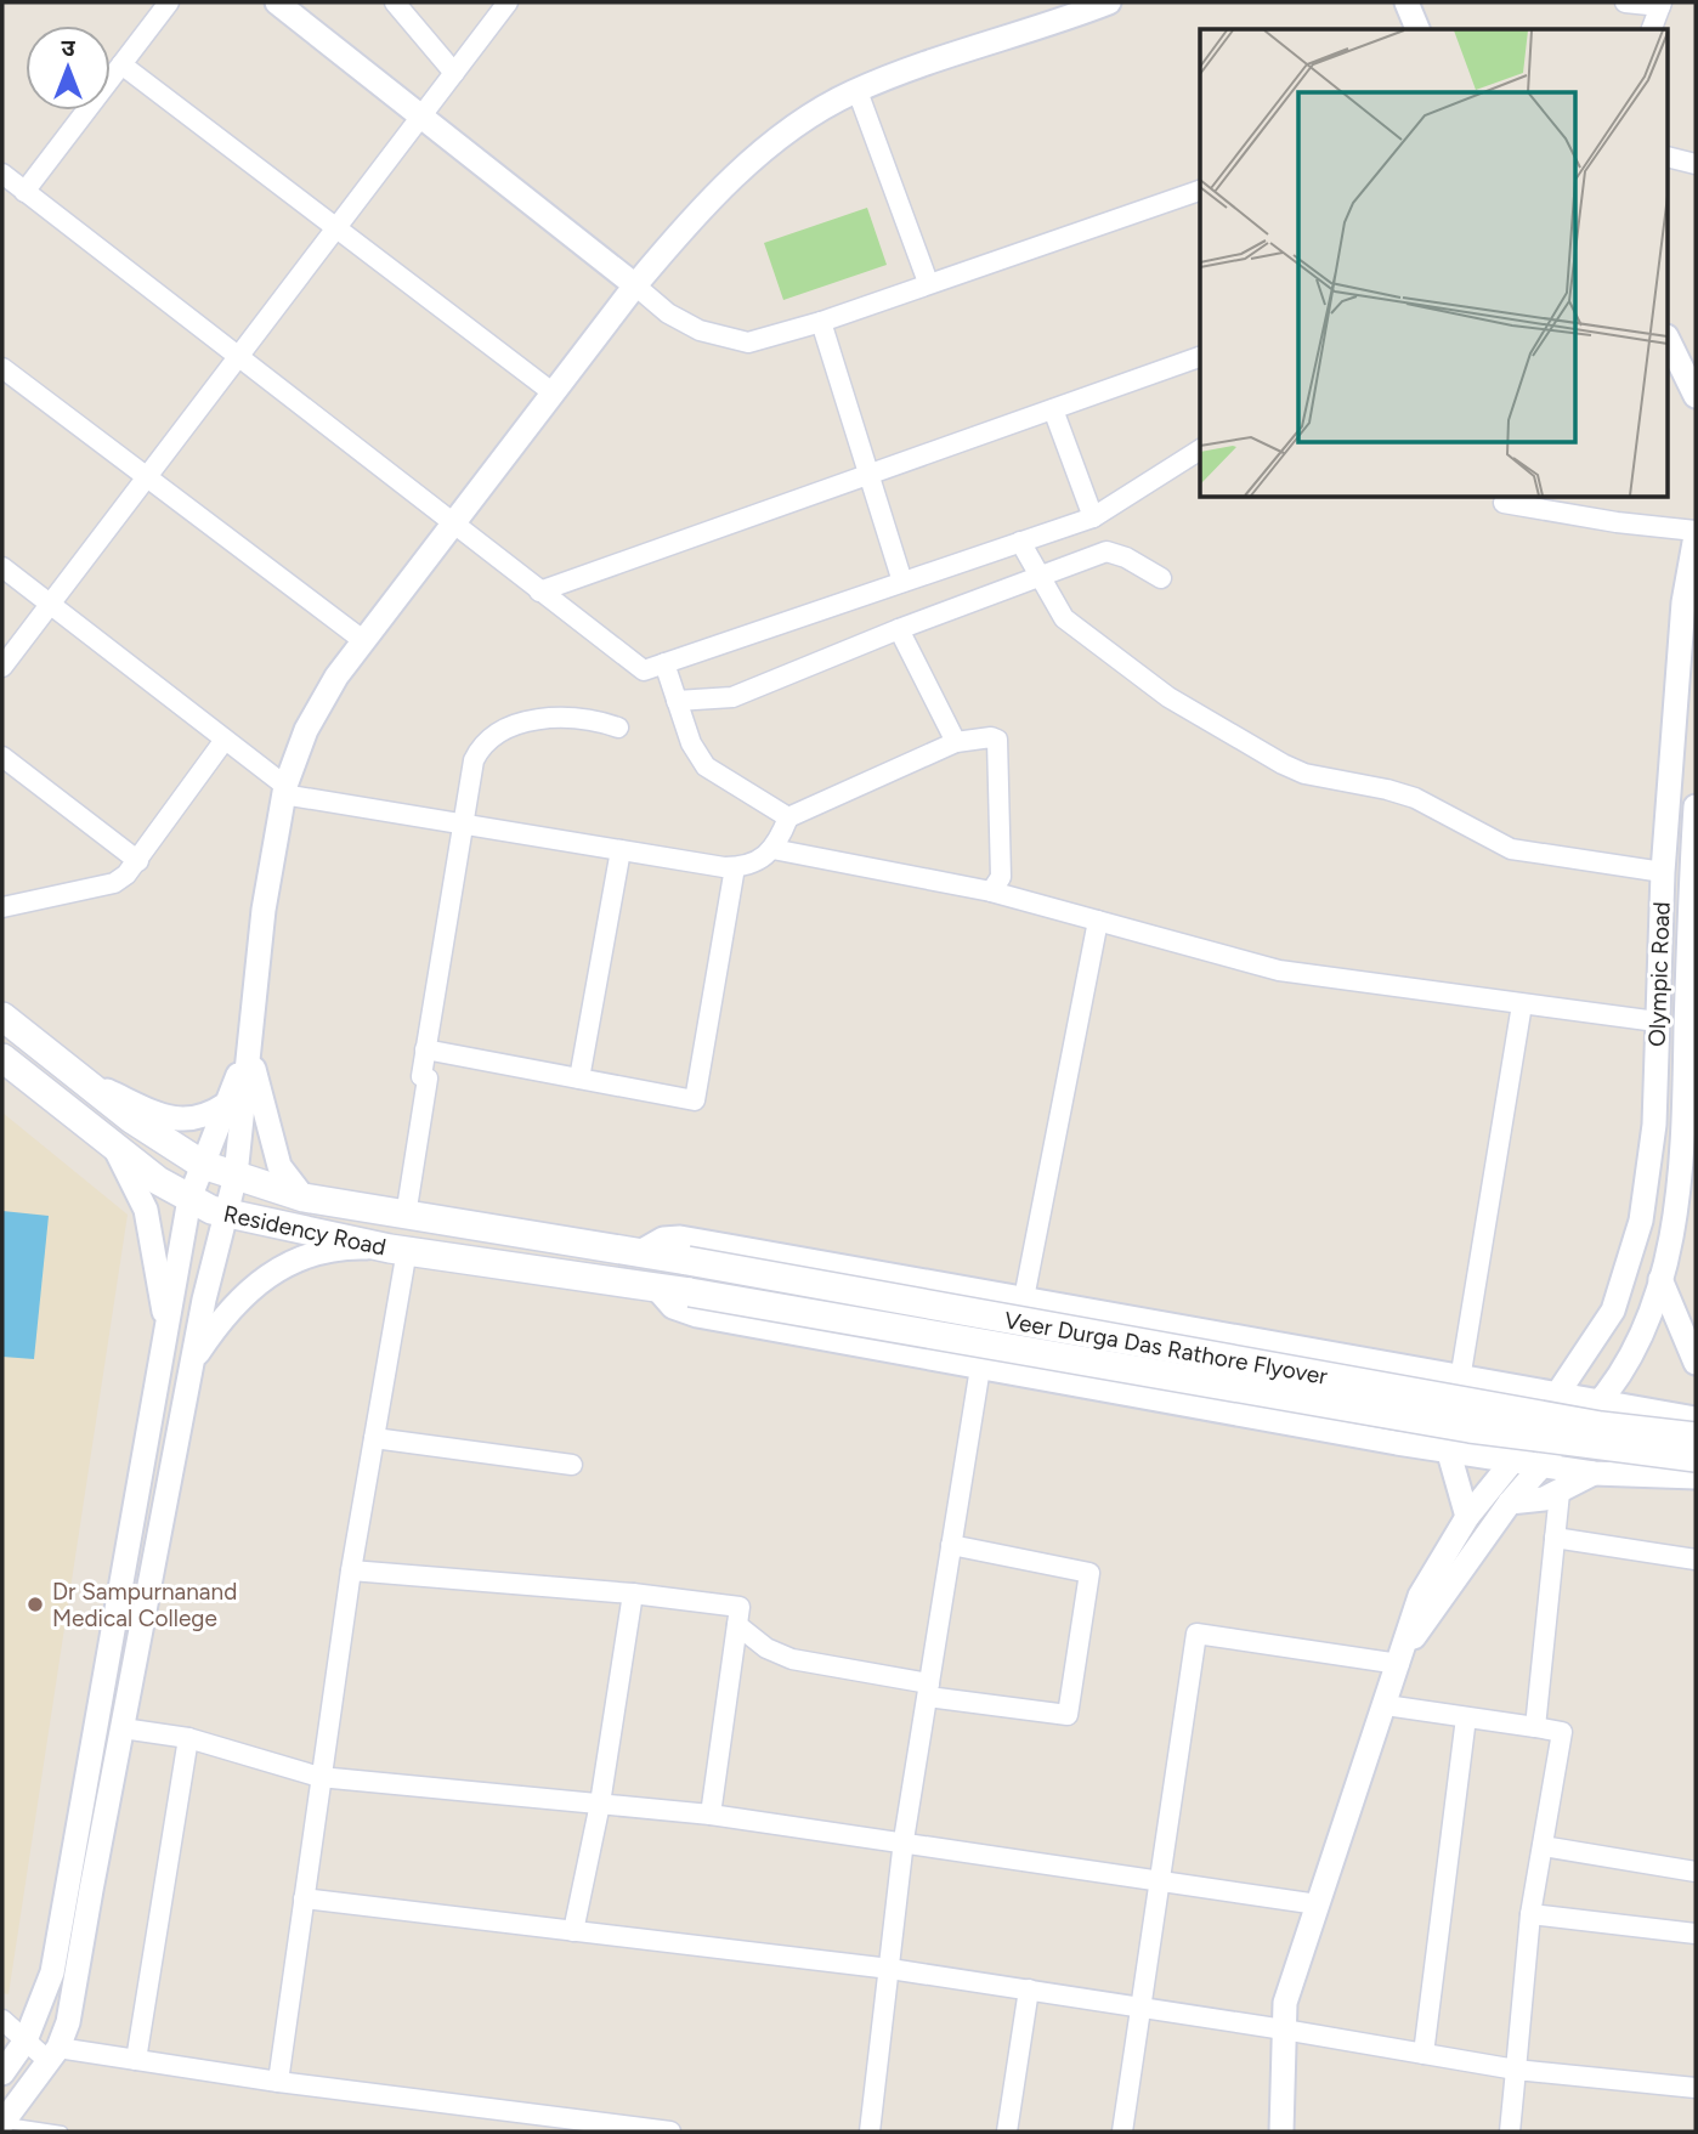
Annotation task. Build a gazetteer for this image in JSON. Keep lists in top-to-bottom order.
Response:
{
  "streets": {
    "main road": ["Residency Road", "Veer Durga Das Rathore Flyover"],
    "street": ["Olympic Road"]
  },
  "crossings": [
    ["Residency Road", "Veer Durga Das Rathore Flyover"]
  ],
  "places": ["Dr Sampurnanand Medical College"],
  "north": "top"
}
